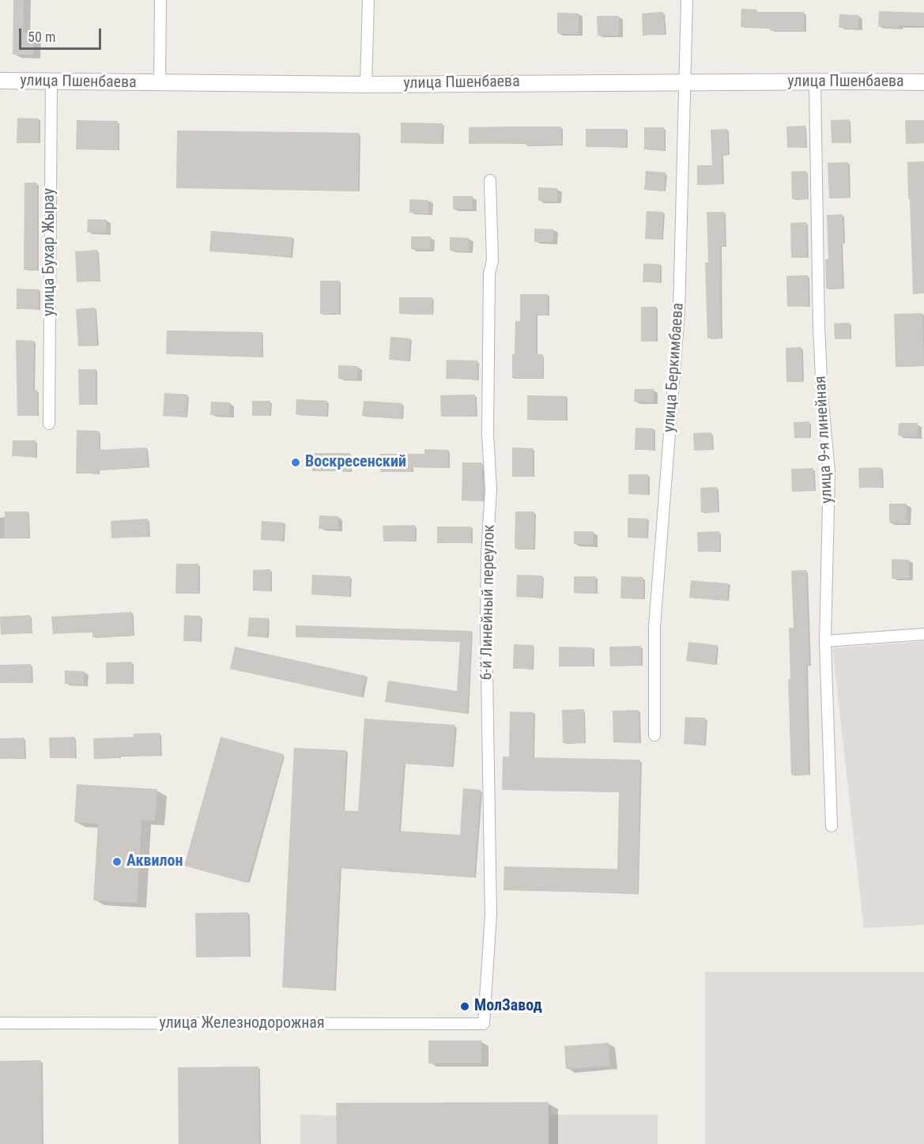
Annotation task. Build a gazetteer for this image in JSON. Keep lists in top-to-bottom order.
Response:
{
  "streets": {
    "street": [
      "улица Пшенбаева",
      "улица Бухар Жырау",
      "улица Беркимбаева",
      "улица 9-я линейная",
      "6-й Линейный переулок",
      "улица Железнодорожная"
    ]
  },
  "crossings": [
    ["улица Пшенбаева", "улица Бухар Жырау"],
    ["улица Пшенбаева", "улица Беркимбаева"],
    ["улица Пшенбаева", "улица 9-я линейная"],
    ["6-й Линейный переулок", "улица Железнодорожная"]
  ],
  "places": ["Воскресенский", "Аквилон", "МолЗавод"],
  "scale_bar": "50 m"
}
